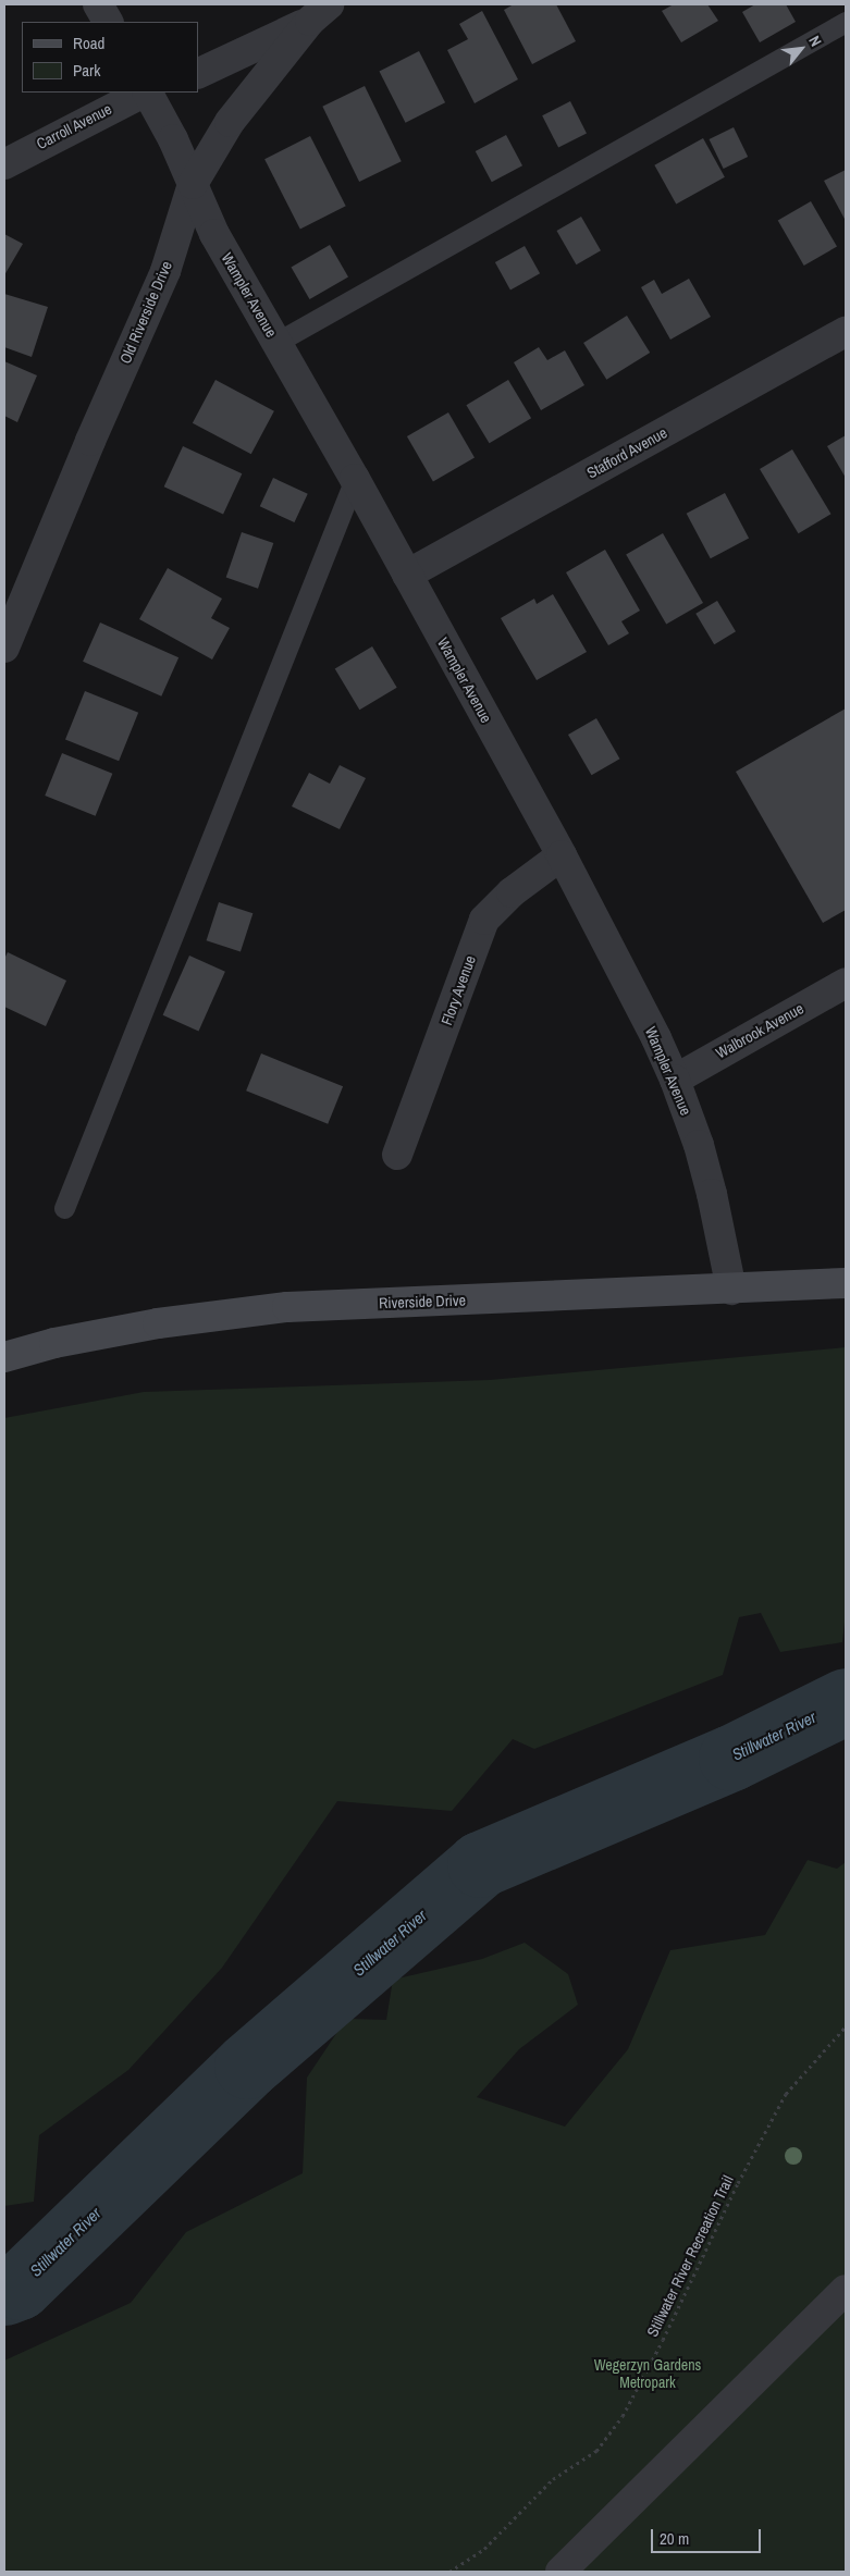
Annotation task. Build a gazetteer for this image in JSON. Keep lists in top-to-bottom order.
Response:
{
  "streets": {
    "main road": ["Riverside Drive"],
    "street": [
      "Carroll Avenue",
      "Wampler Avenue",
      "Old Riverside Drive",
      "Stafford Avenue",
      "Flory Avenue",
      "Walbrook Avenue"
    ],
    "path": ["Stillwater River Recreation Trail"]
  },
  "crossings": [
    ["Wampler Avenue", "Old Riverside Drive"],
    ["Wampler Avenue", "Stafford Avenue"],
    ["Wampler Avenue", "Flory Avenue"],
    ["Wampler Avenue", "Walbrook Avenue"],
    ["Wampler Avenue", "Riverside Drive"]
  ],
  "water": ["Stillwater River"],
  "parks": ["Wegerzyn Gardens Metropark"],
  "legend": ["Road", "Park"],
  "scale_bar": "20 m",
  "north": "top right"
}
